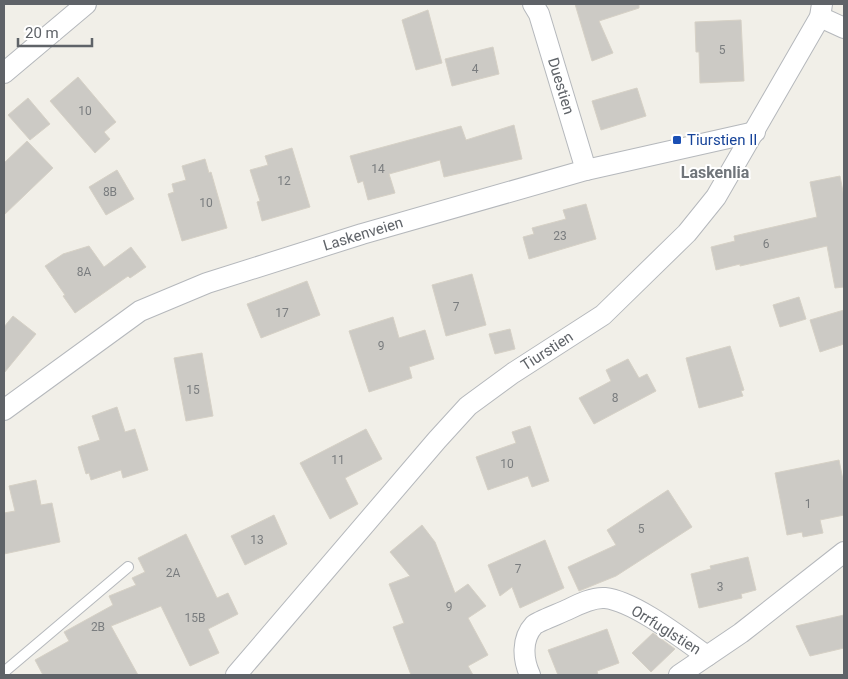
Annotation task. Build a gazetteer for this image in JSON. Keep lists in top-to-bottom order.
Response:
{
  "streets": {
    "street": [
      "Duestien",
      "Laskenveien",
      "Tiurstien",
      "Orrfuglstien"
    ]
  },
  "crossings": [
    ["Duestien", "Laskenveien"],
    ["Laskenveien", "Tiurstien"]
  ],
  "districts": ["Laskenlia"],
  "places": {
    "transit": ["Tiurstien II"]
  },
  "house_numbers": [
    "5",
    "4",
    "10",
    "14",
    "12",
    "8B",
    "10",
    "23",
    "6",
    "8A",
    "7",
    "17",
    "9",
    "15",
    "8",
    "11",
    "10",
    "1",
    "5",
    "13",
    "7",
    "2A",
    "3",
    "9",
    "15B",
    "2B"
  ],
  "scale_bar": "20 m"
}
